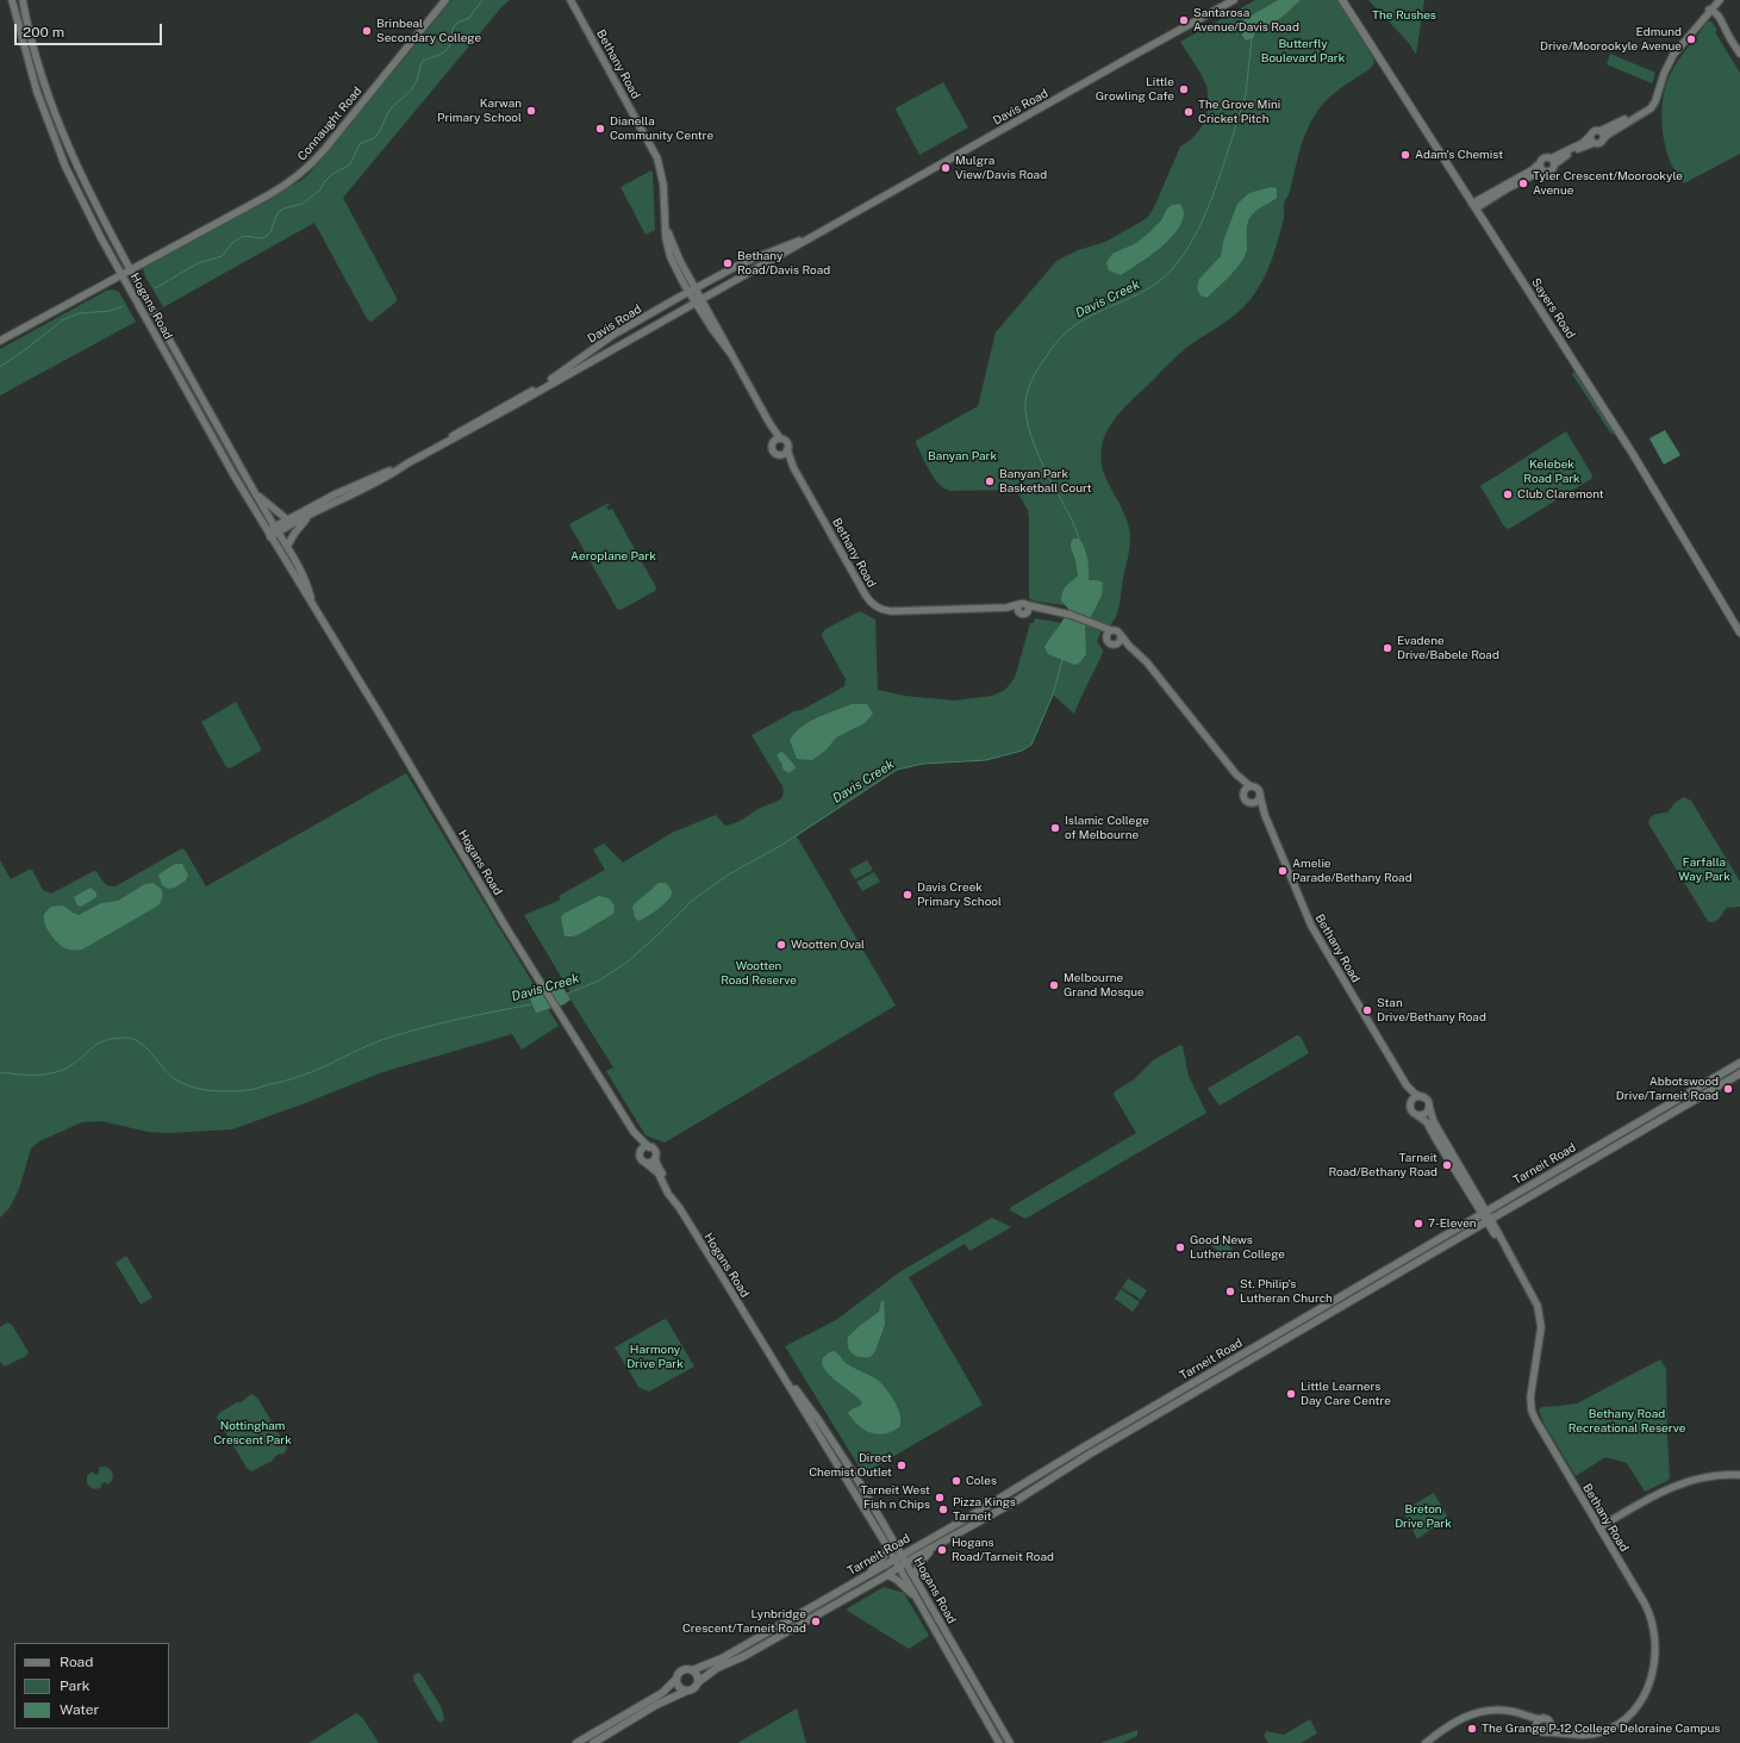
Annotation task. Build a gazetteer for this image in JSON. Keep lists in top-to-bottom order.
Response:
{
  "streets": {
    "main road": ["Sayers Road", "Tarneit Road"],
    "street": [
      "Bethany Road",
      "Davis Road",
      "Connaught Road",
      "Hogans Road"
    ]
  },
  "crossings": [
    ["Bethany Road", "Davis Road"],
    ["Bethany Road", "Tarneit Road"],
    ["Davis Road", "Hogans Road"],
    ["Connaught Road", "Hogans Road"],
    ["Hogans Road", "Tarneit Road"]
  ],
  "water": ["Davis Creek"],
  "parks": [
    "The Rushes",
    "Butterfly Boulevard Park",
    "Banyan Park",
    "Kelebek Road Park",
    "Aeroplane Park",
    "Farfalla Way Park",
    "Wootten Road Reserve",
    "Harmony Drive Park",
    "Bethany Road Recreational Reserve",
    "Nottingham Crescent Park",
    "Breton Drive Park"
  ],
  "places": [
    "Santarosa Avenue/Davis Road",
    "Brinbeal Secondary College",
    "Edmund Drive/Moorookyle Avenue",
    "Little Growling Cafe",
    "Karwan Primary School",
    "The Grove Mini Cricket Pitch",
    "Dianella Community Centre",
    "Adam's Chemist",
    "Mulgra View/Davis Road",
    "Tyler Crescent/Moorookyle Avenue",
    "Bethany Road/Davis Road",
    "Banyan Park Basketball Court",
    "Club Claremont",
    "Evadene Drive/Babele Road",
    "Islamic College of Melbourne",
    "Amelie Parade/Bethany Road",
    "Davis Creek Primary School",
    "Wootten Oval",
    "Melbourne Grand Mosque",
    "Stan Drive/Bethany Road",
    "Abbotswood Drive/Tarneit Road",
    "Tarneit Road/Bethany Road",
    "7-Eleven",
    "Good News Lutheran College",
    "St. Philip's Lutheran Church",
    "Little Learners Day Care Centre",
    "Direct Chemist Outlet",
    "Coles",
    "Tarneit West Fish n Chips",
    "Pizza Kings Tarneit",
    "Hogans Road/Tarneit Road",
    "Lynbridge Crescent/Tarneit Road",
    "The Grange P-12 College Deloraine Campus"
  ],
  "legend": ["Road", "Park", "Water"],
  "scale_bar": "200 m"
}
